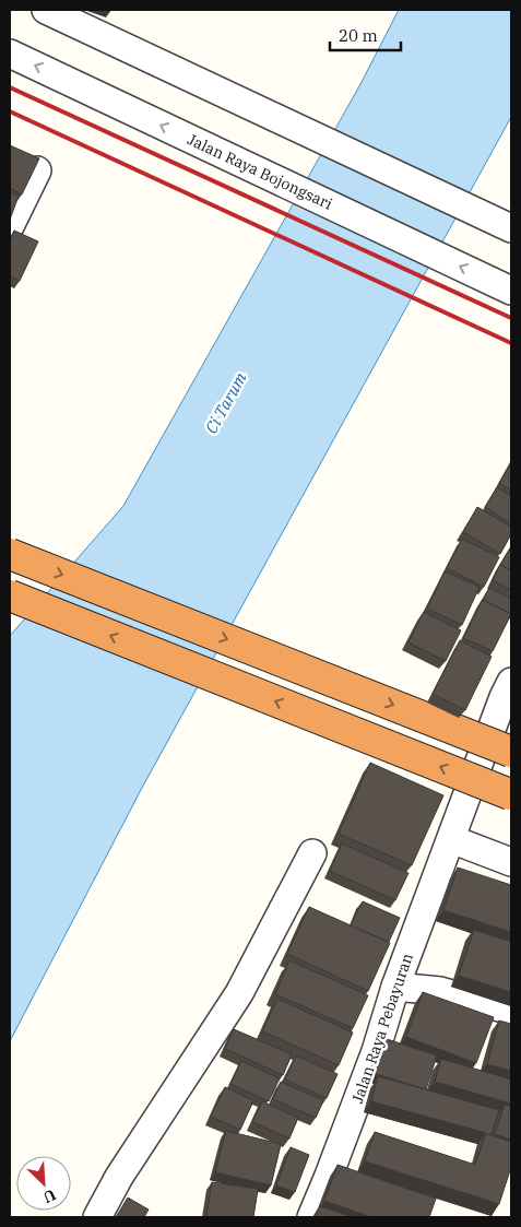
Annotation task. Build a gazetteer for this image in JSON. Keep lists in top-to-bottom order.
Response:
{
  "streets": {
    "street": ["Jalan Raya Bojongsari", "Jalan Raya Pebayuran"]
  },
  "water": ["Ci Tarum"],
  "scale_bar": "20 m",
  "north": "bottom right"
}
